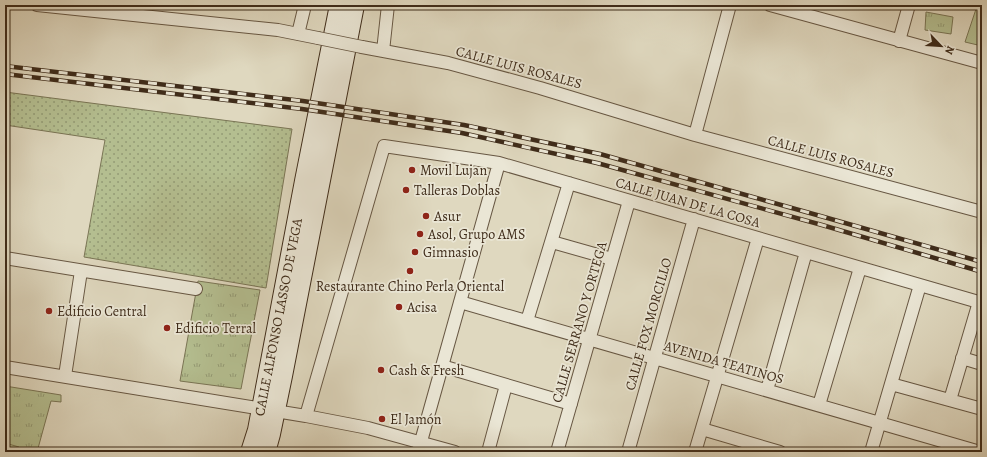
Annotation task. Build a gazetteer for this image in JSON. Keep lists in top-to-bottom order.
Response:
{
  "streets": {
    "main road": ["CALLE ALFONSO LASSO DE VEGA"],
    "street": [
      "CALLE LUIS ROSALES",
      "CALLE JUAN DE LA COSA",
      "CALLE SERRANO Y ORTEGA",
      "CALLE FOX MORCILLO",
      "AVENIDA TEATINOS"
    ]
  },
  "crossings": [
    ["CALLE JUAN DE LA COSA", "CALLE SERRANO Y ORTEGA"],
    ["CALLE JUAN DE LA COSA", "CALLE FOX MORCILLO"],
    ["CALLE SERRANO Y ORTEGA", "AVENIDA TEATINOS"],
    ["CALLE FOX MORCILLO", "AVENIDA TEATINOS"]
  ],
  "places": [
    "Movil Lujan",
    "Talleras Doblas",
    "Asur",
    "Asol, Grupo AMS",
    "Gimnasio",
    "Restaurante Chino Perla Oriental",
    "Acisa",
    "Edificio Central",
    "Edificio Terral",
    "Cash & Fresh",
    "El Jamón"
  ],
  "north": "bottom right"
}
